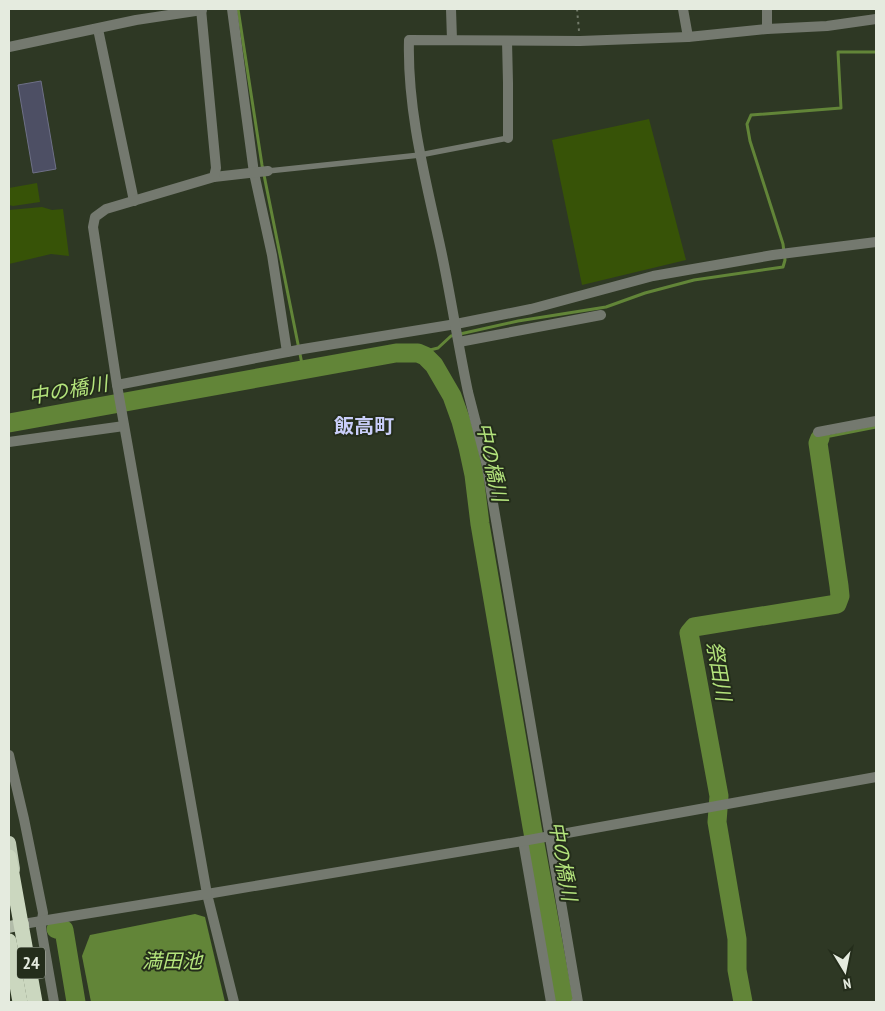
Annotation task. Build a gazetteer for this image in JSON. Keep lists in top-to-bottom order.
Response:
{
  "streets": {
    "highway": ["24"]
  },
  "districts": ["飯高町"],
  "water": ["中の橋川", "祭田川", "満田池"],
  "north": "bottom"
}
